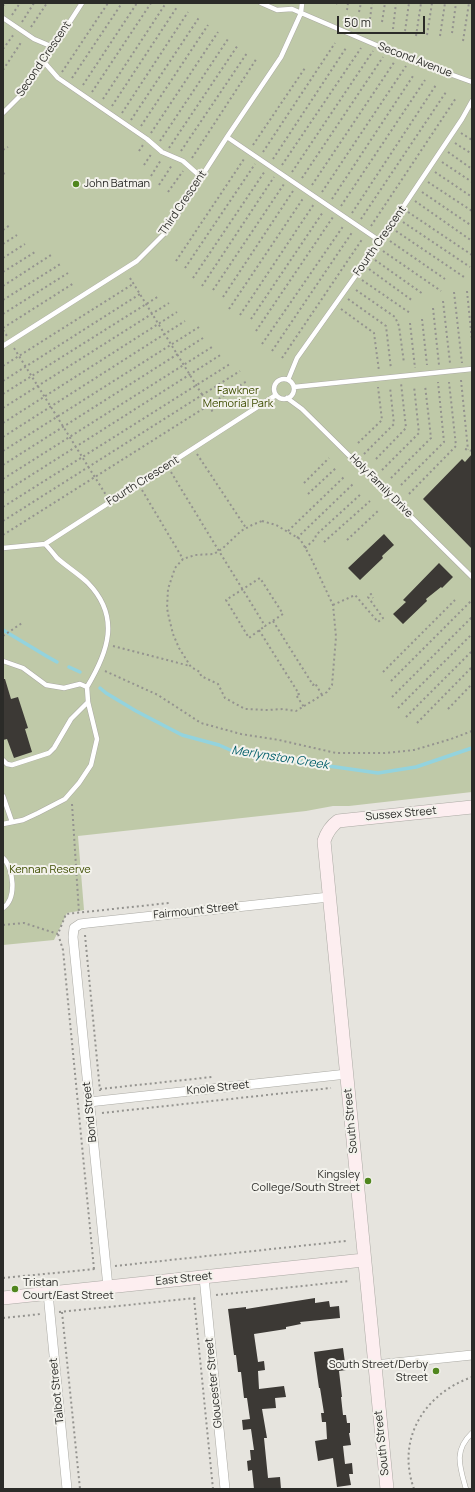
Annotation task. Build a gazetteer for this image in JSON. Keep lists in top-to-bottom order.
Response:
{
  "streets": {
    "street": [
      "Sussex Street",
      "Fairmount Street",
      "Knole Street",
      "Bond Street",
      "South Street",
      "East Street",
      "Gloucester Street",
      "Talbot Street"
    ],
    "lane": [
      "Second Crescent",
      "Second Avenue",
      "Third Crescent",
      "Fourth Crescent",
      "Holy Family Drive"
    ]
  },
  "crossings": [
    ["Second Avenue", "Third Crescent"],
    ["Fourth Crescent", "Holy Family Drive"],
    ["Sussex Street", "South Street"],
    ["Fairmount Street", "Bond Street"],
    ["Fairmount Street", "South Street"],
    ["Knole Street", "Bond Street"],
    ["Knole Street", "South Street"],
    ["Bond Street", "East Street"],
    ["South Street", "East Street"],
    ["East Street", "Gloucester Street"],
    ["East Street", "Talbot Street"]
  ],
  "water": ["Merlynston Creek"],
  "parks": ["Fawkner Memorial Park", "Kennan Reserve"],
  "places": [
    "John Batman",
    "Kingsley College/South Street",
    "Tristan Court/East Street",
    "South Street/Derby Street"
  ],
  "scale_bar": "50 m"
}
